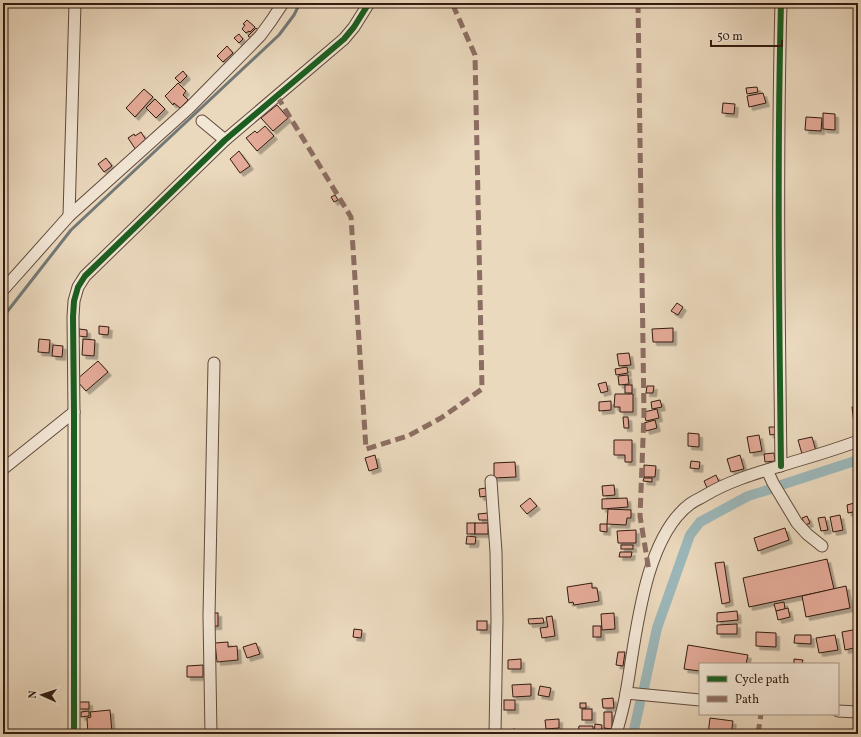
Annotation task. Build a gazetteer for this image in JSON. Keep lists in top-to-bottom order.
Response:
{
  "legend": ["Cycle path", "Path"],
  "scale_bar": "50 m",
  "north": "left"
}
